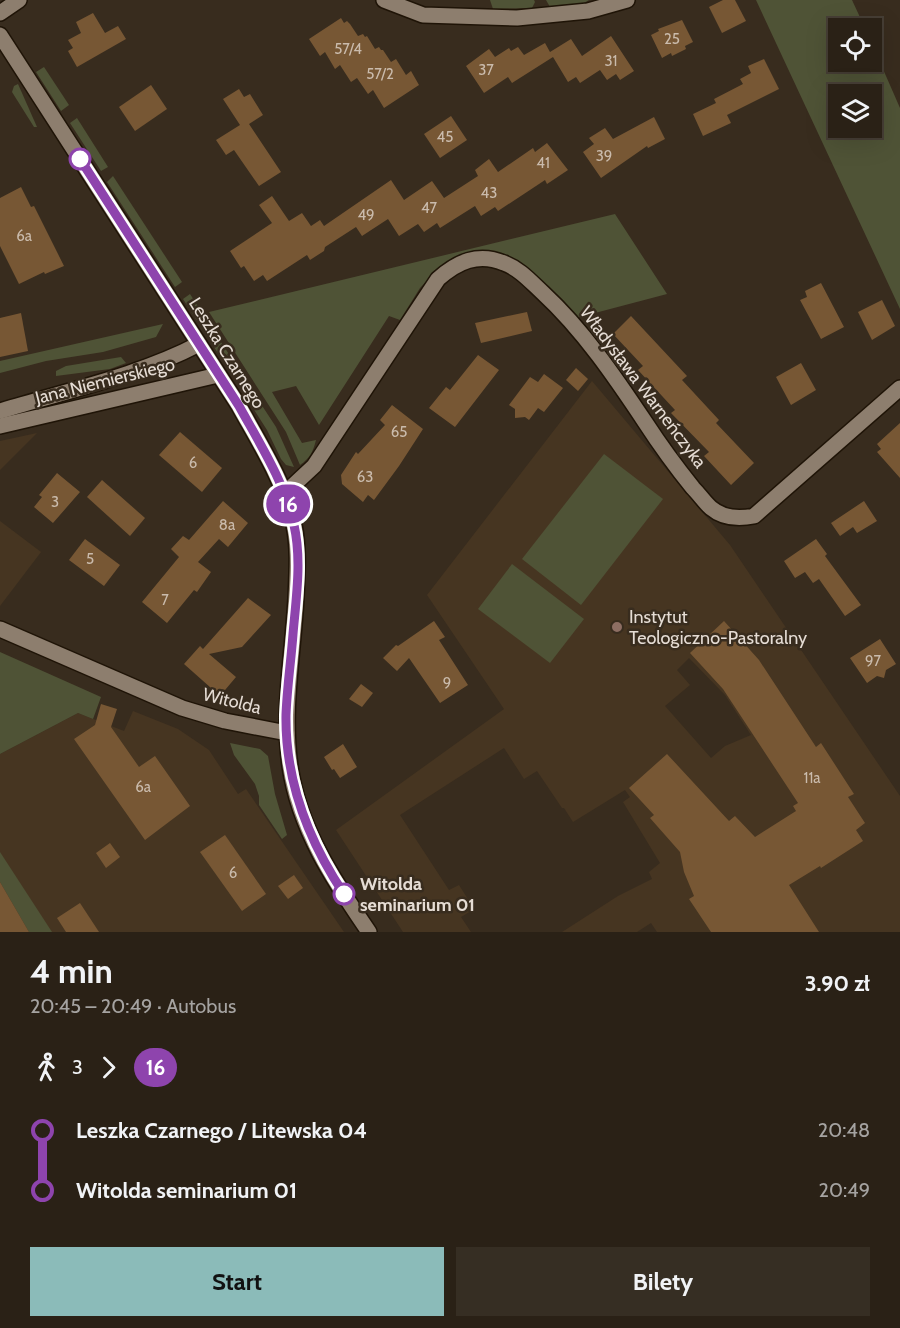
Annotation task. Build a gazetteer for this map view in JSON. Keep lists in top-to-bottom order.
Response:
{
  "streets": {
    "street": [
      "Leszka Czarnego",
      "Jana Niemierskiego",
      "Władysława Warneńczyka",
      "Witolda"
    ]
  },
  "crossings": [
    ["Leszka Czarnego", "Jana Niemierskiego"],
    ["Leszka Czarnego", "Władysława Warneńczyka"],
    ["Leszka Czarnego", "Witolda"]
  ],
  "places": ["Instytut Teologiczno-Pastoralny", "Witolda seminarium 01"],
  "lines": ["bus line 16"],
  "house_numbers": [
    "25",
    "57/4",
    "31",
    "37",
    "57/2",
    "45",
    "39",
    "41",
    "43",
    "47",
    "49",
    "6a",
    "65",
    "6",
    "63",
    "3",
    "8a",
    "5",
    "7",
    "97",
    "9",
    "11a",
    "6a",
    "6"
  ],
  "page": {
    "on_map": "16",
    "heading": ["4 min", "20:45 – 20:49 · Autobus", "3.90 zł"],
    "legs": ["3", "16"],
    "list": [
      {
        "name": "Leszka Czarnego / Litewska 04",
        "value": "20:48"
      },
      {
        "name": "Witolda seminarium 01",
        "value": "20:49"
      }
    ],
    "buttons": ["Start", "Bilety"]
  }
}
